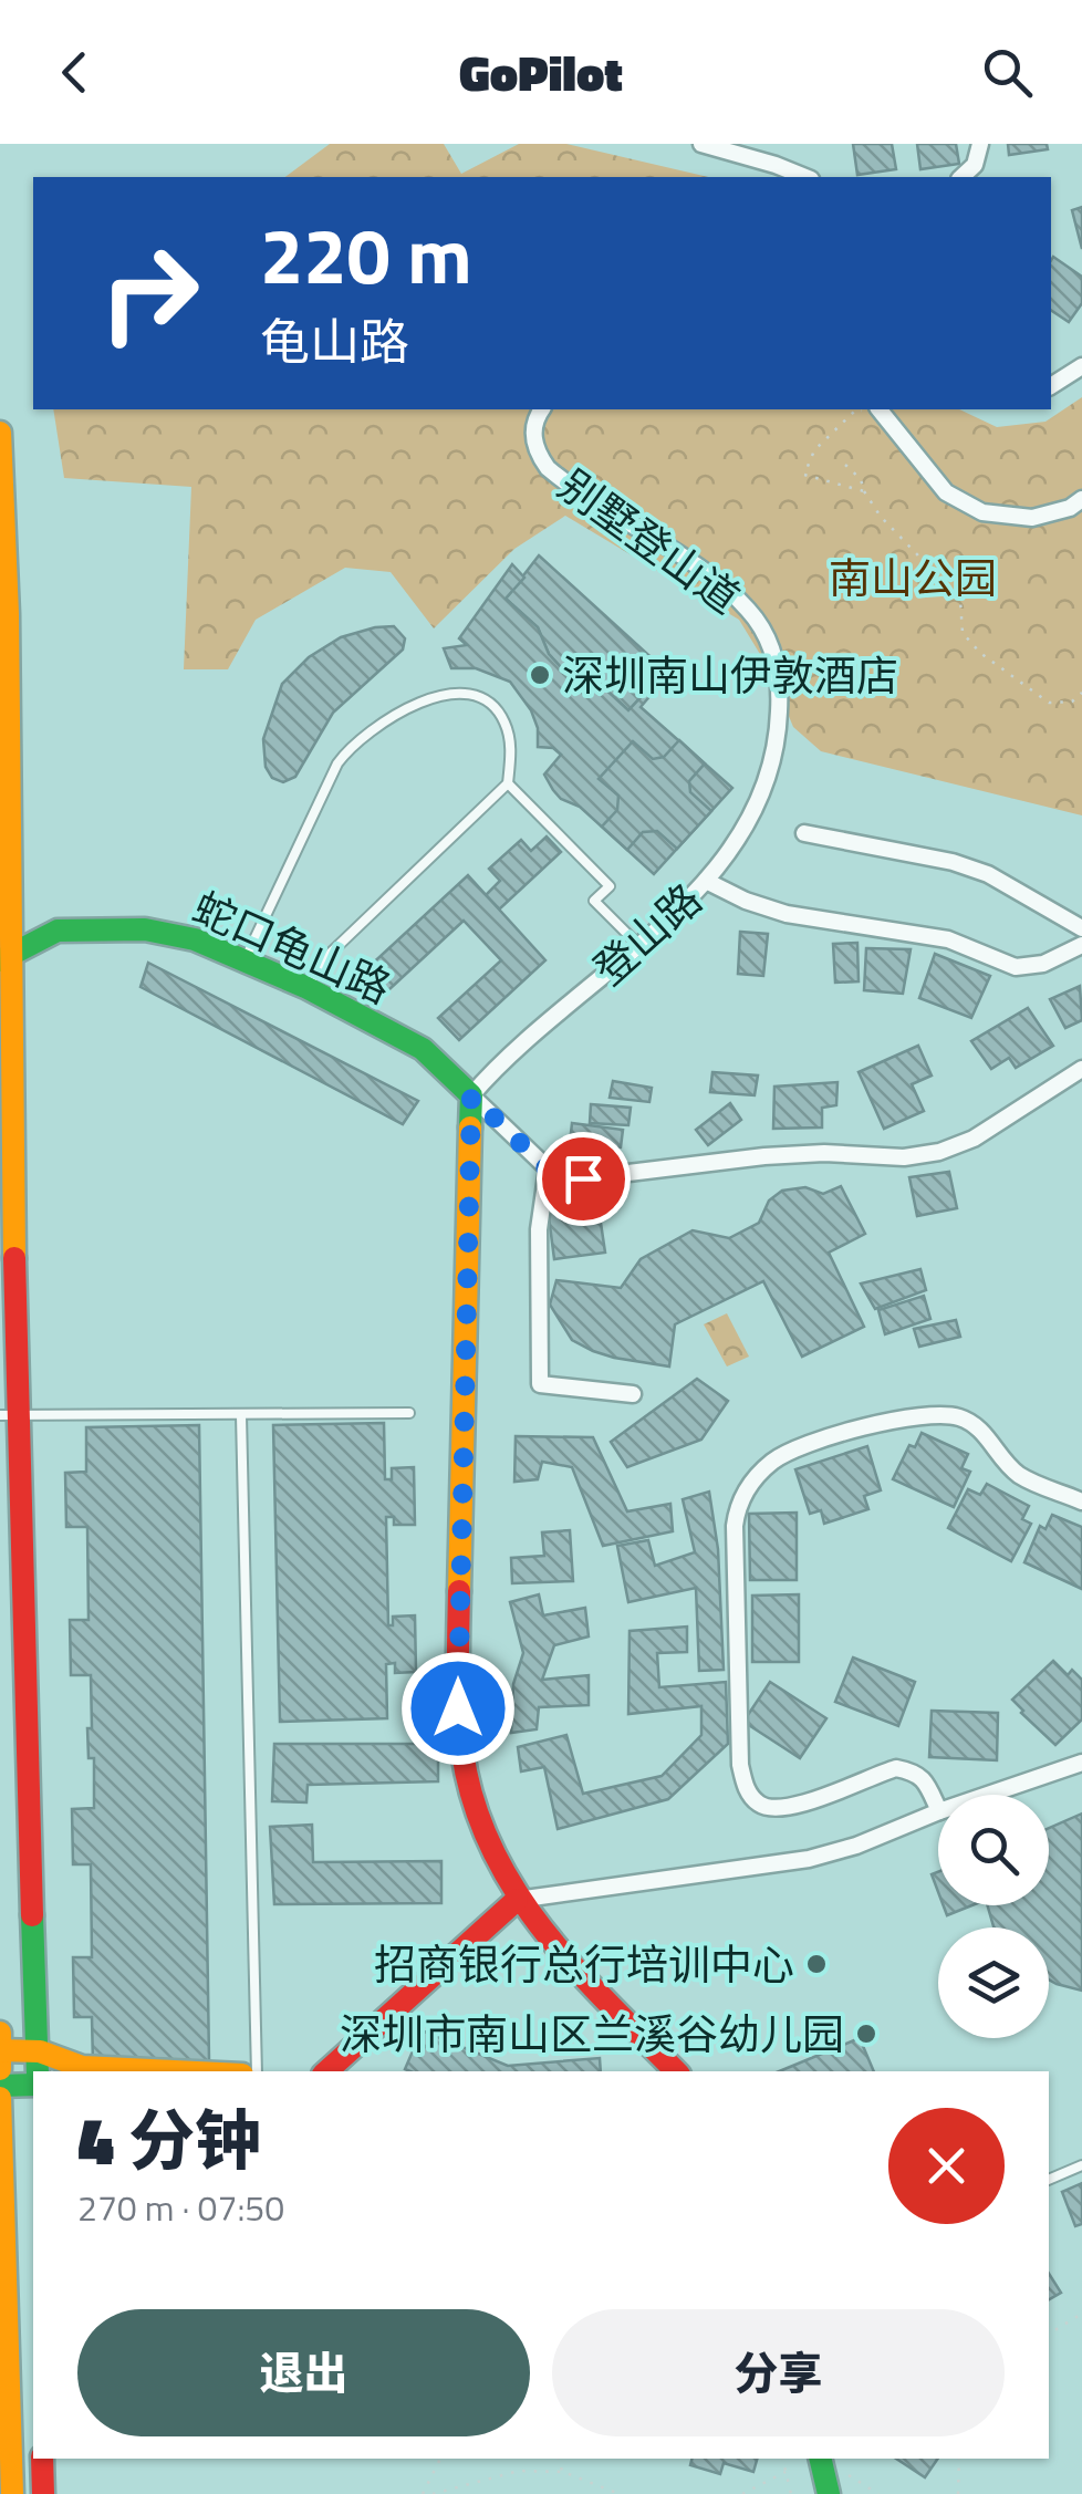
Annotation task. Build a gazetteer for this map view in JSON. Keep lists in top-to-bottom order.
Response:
{
  "streets": {
    "street": ["别墅登山道", "登山路", "蛇口龟山路"]
  },
  "crossings": [
    ["别墅登山道", "登山路"],
    ["登山路", "蛇口龟山路"]
  ],
  "parks": ["南山公园"],
  "places": ["深圳南山伊敦酒店", "招商银行总行培训中心", "深圳市南山区兰溪谷幼儿园"],
  "page": {
    "header": "GoPilot",
    "turn": ["220 m", "龟山路"],
    "heading": ["4 分钟", "270 m · 07:50"],
    "buttons": ["退出", "分享"]
  }
}
